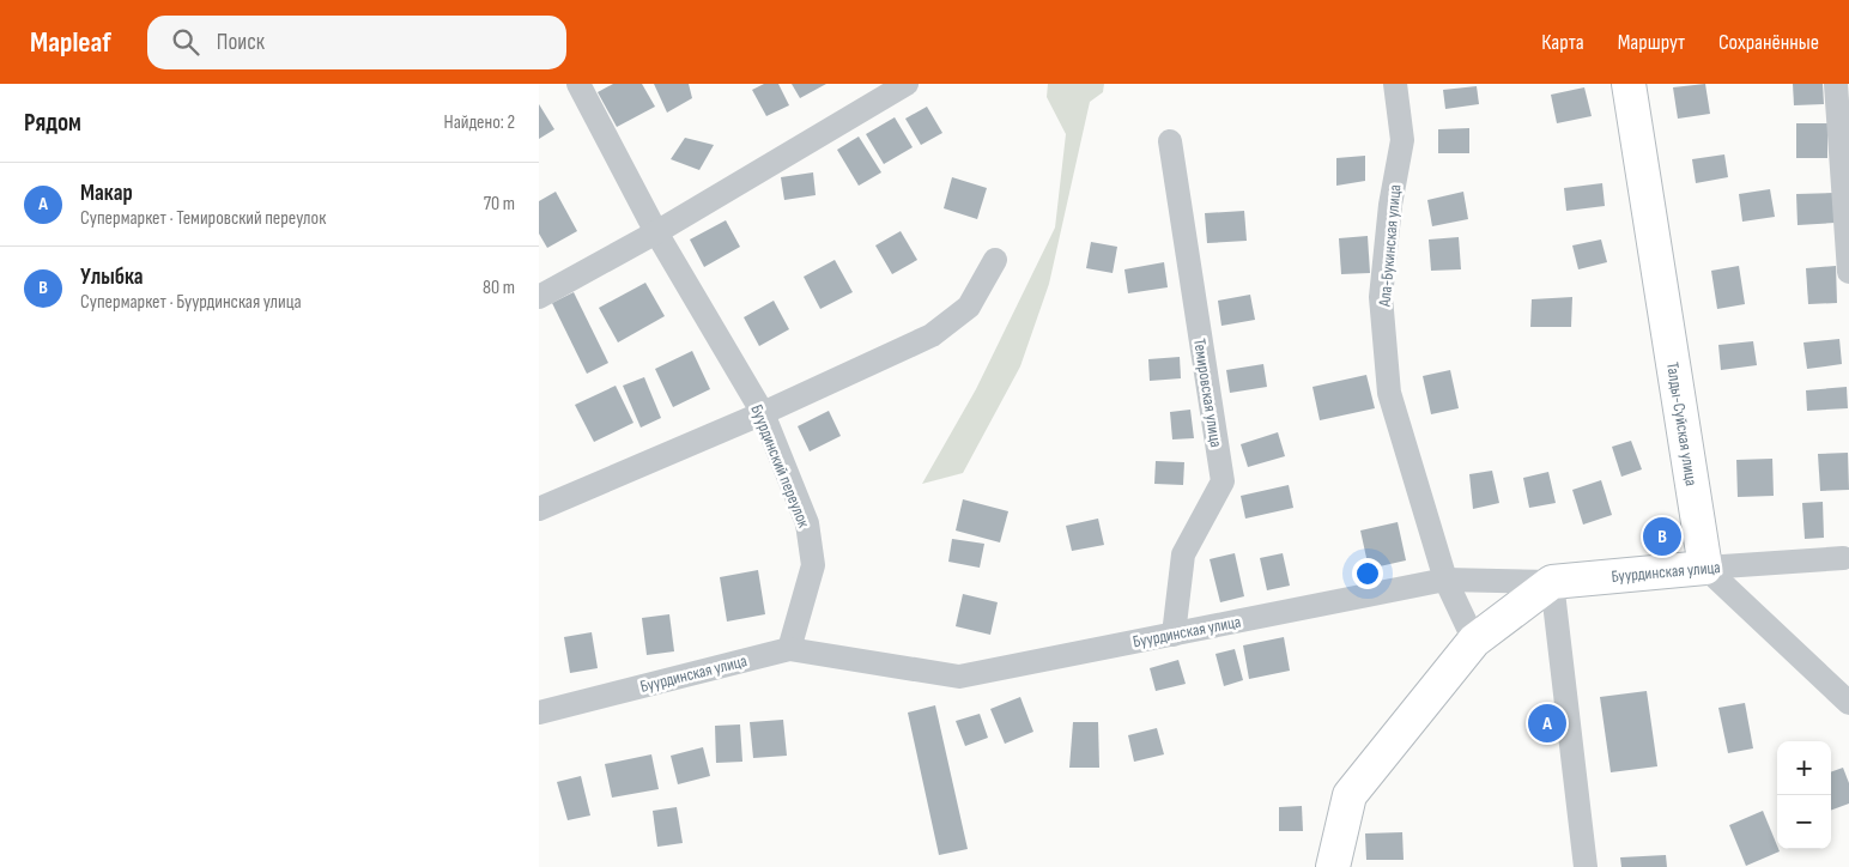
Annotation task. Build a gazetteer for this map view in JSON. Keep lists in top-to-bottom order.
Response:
{
  "streets": {
    "street": [
      "Ала-Букинская улица",
      "Темировская улица",
      "Талды-Суйская улица",
      "Буурдинский переулок",
      "Буурдинская улица"
    ]
  },
  "crossings": [
    ["Ала-Букинская улица", "Буурдинская улица"],
    ["Темировская улица", "Буурдинская улица"],
    ["Талды-Суйская улица", "Буурдинская улица"],
    ["Буурдинский переулок", "Буурдинская улица"]
  ],
  "page": {
    "header": "Mapleaf",
    "search": "Поиск",
    "nav": ["Карта", "Маршрут", "Сохранённые"],
    "heading": ["Рядом", "Найдено: 2"],
    "list": [
      {
        "mark": "A",
        "name": "Макар",
        "note": "Супермаркет · Темировский переулок",
        "value": "70 m"
      },
      {
        "mark": "B",
        "name": "Улыбка",
        "note": "Супермаркет · Буурдинская улица",
        "value": "80 m"
      }
    ],
    "pins": ["B", "A"],
    "map_buttons": ["+", "−"]
  }
}
